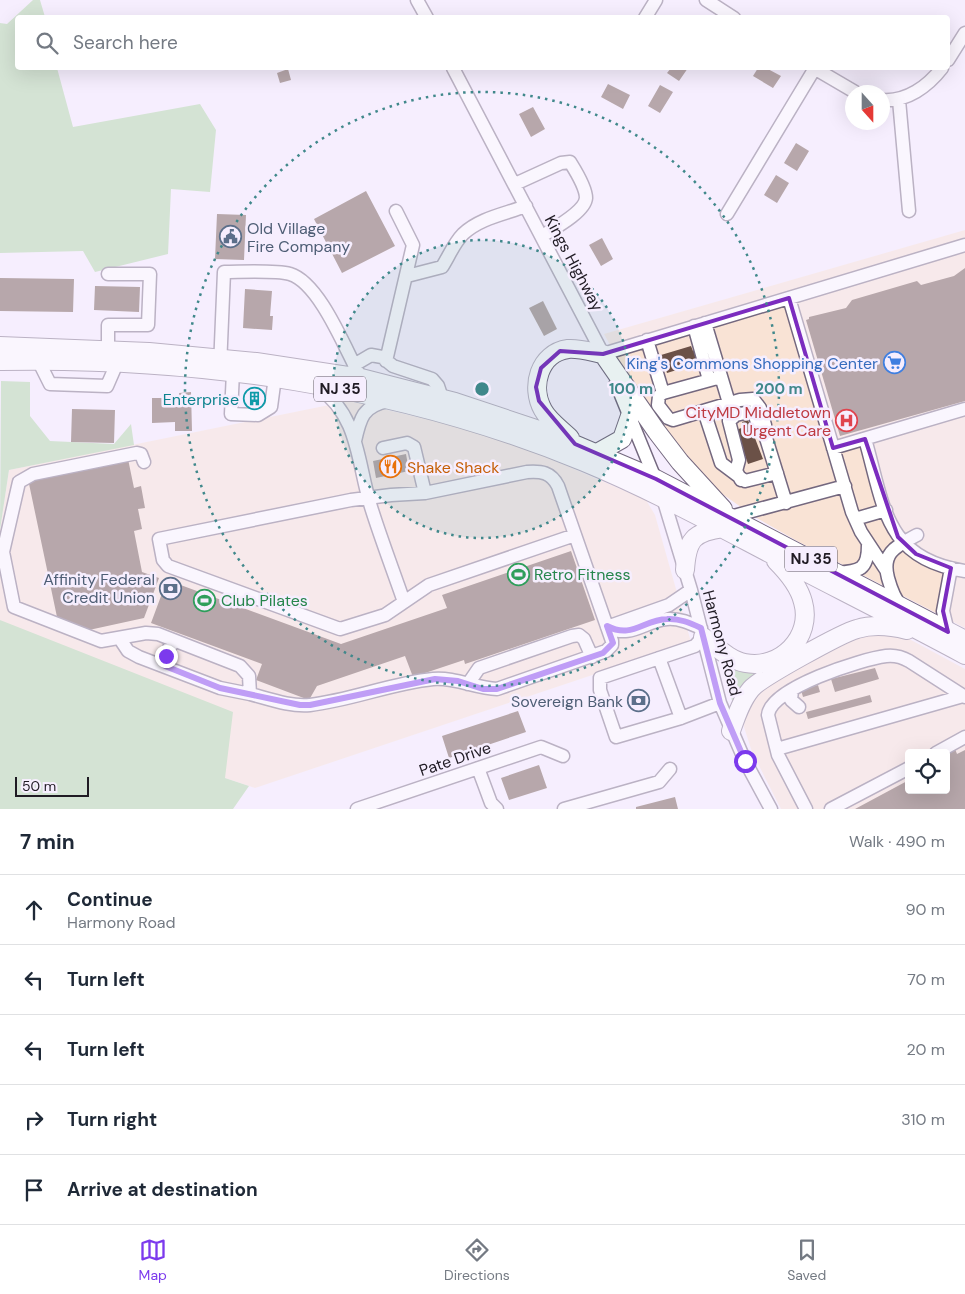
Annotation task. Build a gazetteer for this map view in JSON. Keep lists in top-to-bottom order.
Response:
{
  "streets": {
    "highway": ["NJ 35"],
    "street": ["Kings Highway", "Harmony Road", "Pate Drive"]
  },
  "crossings": [
    ["Kings Highway", "NJ 35"],
    ["Kings Highway", "Harmony Road"],
    ["NJ 35", "Harmony Road"]
  ],
  "places": {
    "public building": ["Old Village Fire Company"],
    "supermarket": ["King's Commons Shopping Center"],
    "building": ["Enterprise"],
    "hospital": ["CityMD Middletown Urgent Care"],
    "restaurant": ["Shake Shack"],
    "sports": ["Retro Fitness", "Club Pilates"],
    "bank": ["Affinity Federal Credit Union", "Sovereign Bank"]
  },
  "scale_bar": "50 m",
  "north": "bottom",
  "page": {
    "search": "Search here",
    "scale": "50 m",
    "heading": ["7 min", "Walk · 490 m"],
    "list": [
      ["Continue", "Harmony Road", "90 m"],
      ["Turn left", "70 m"],
      ["Turn left", "20 m"],
      ["Turn right", "310 m"],
      "Arrive at destination"
    ],
    "nav": ["Map", "Directions", "Saved"]
  },
  "rings": ["100 m", "200 m"]
}
